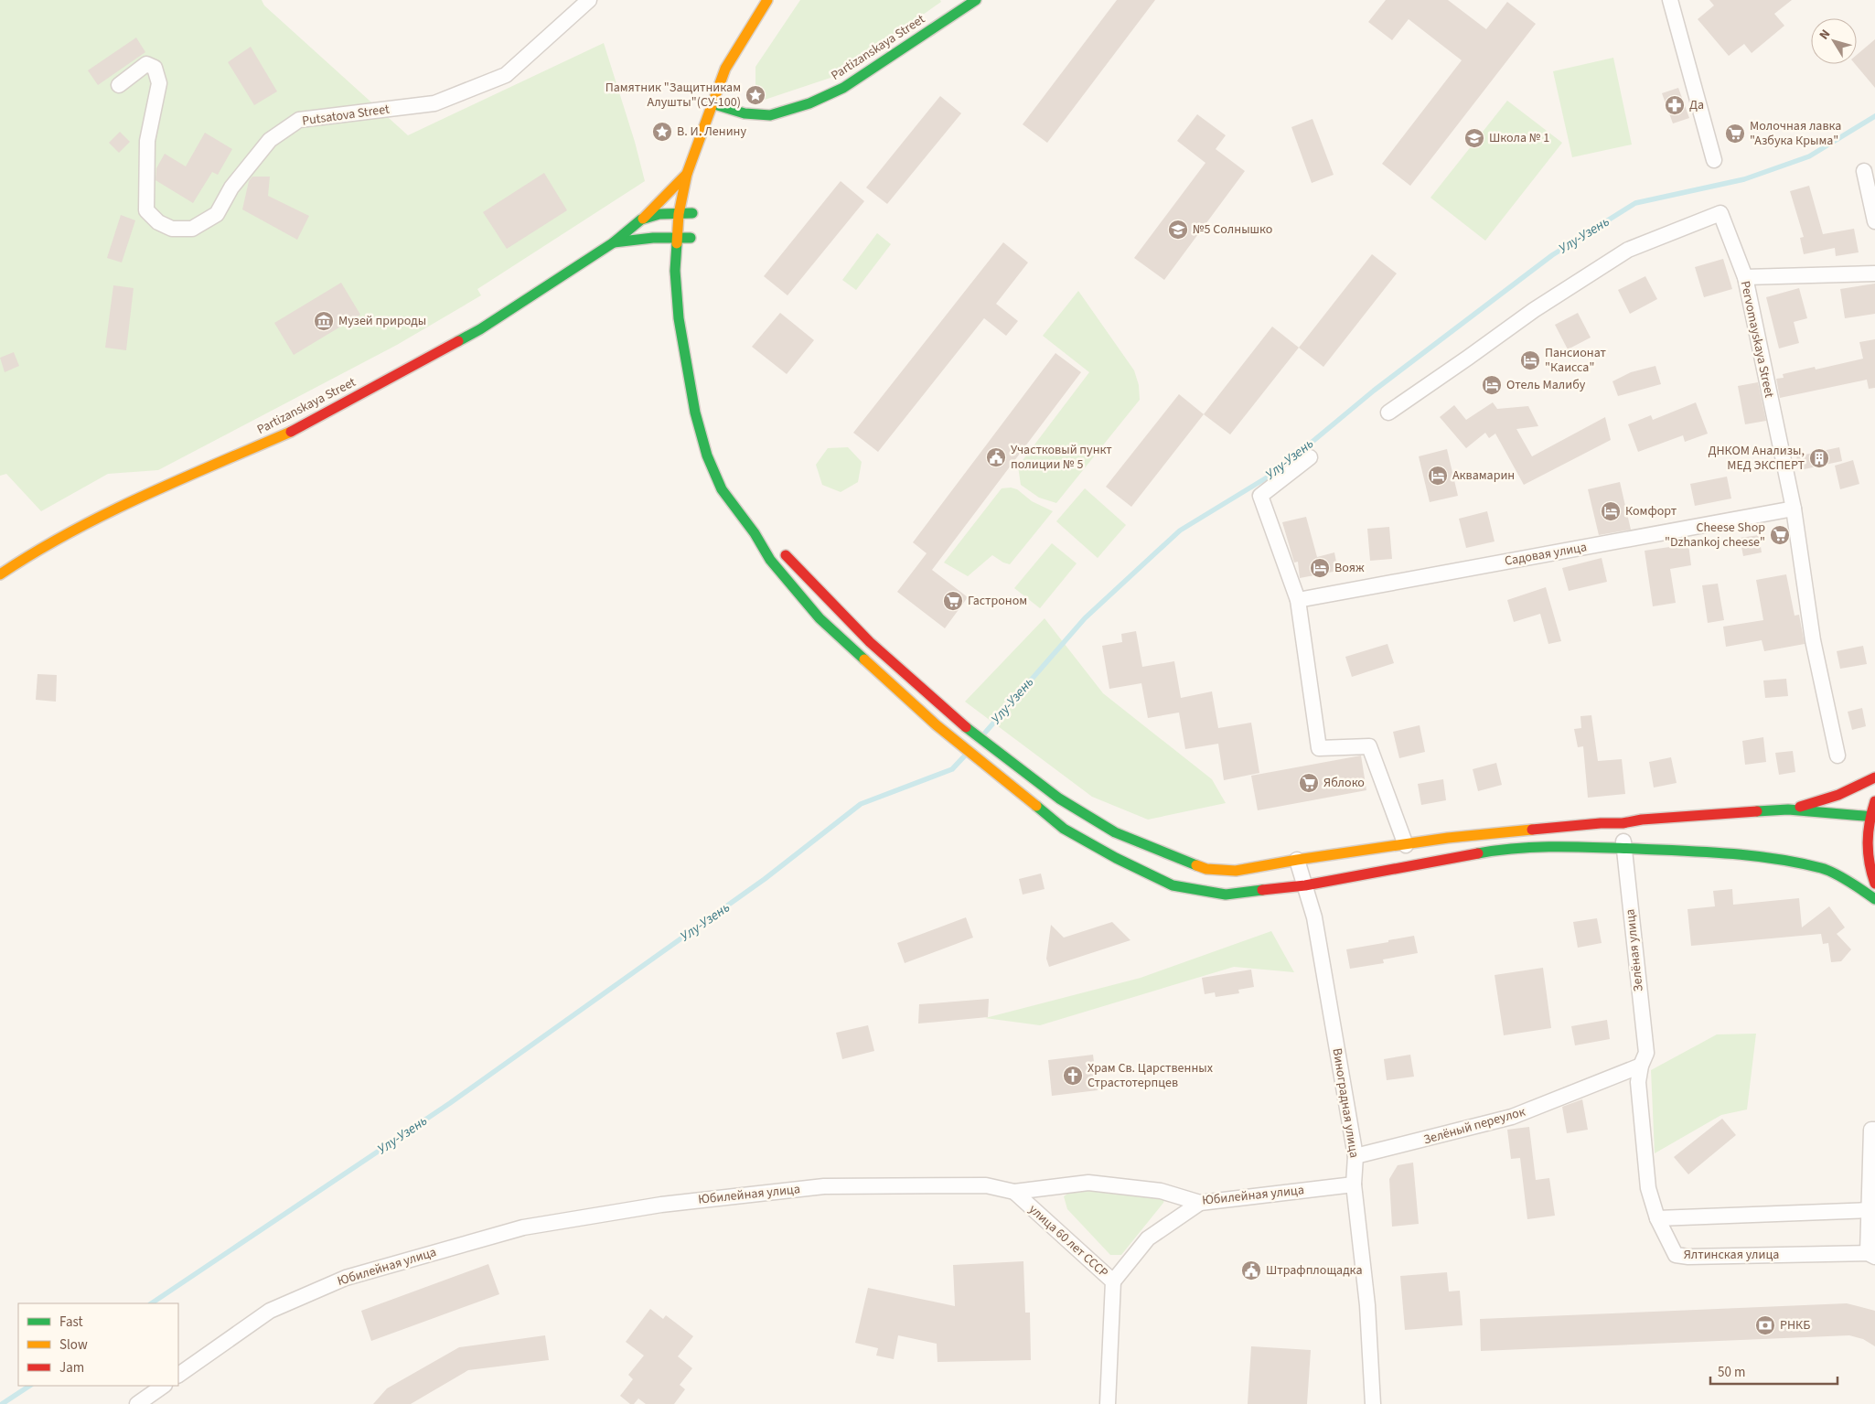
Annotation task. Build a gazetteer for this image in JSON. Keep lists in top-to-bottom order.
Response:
{
  "streets": {
    "main road": ["Partizanskaya Street"],
    "street": [
      "Putsatova Street",
      "Pervomayskaya Street",
      "Садовая улица",
      "Зелёная улица",
      "Виноградная улица",
      "Зелёный переулок",
      "Юбилейная улица",
      "улица 60 лет СССР",
      "Ялтинская улица"
    ]
  },
  "crossings": [
    ["Pervomayskaya Street", "Садовая улица"],
    ["Зелёная улица", "Зелёный переулок"],
    ["Зелёная улица", "Ялтинская улица"],
    ["Виноградная улица", "Зелёный переулок"],
    ["Виноградная улица", "Юбилейная улица"],
    ["Зелёный переулок", "Ялтинская улица"],
    ["Юбилейная улица", "улица 60 лет СССР"]
  ],
  "water": ["Улу-Узень"],
  "places": {
    "place": ["Памятник \"Защитникам Алушты\"(СУ-100)", "В. И. Ленину"],
    "pharmacy": ["Да"],
    "supermarket": [
      "Молочная лавка \"Азбука Крыма\"",
      "Cheese Shop \"Dzhankoj cheese\"",
      "Гастроном",
      "Яблоко"
    ],
    "school or university": ["Школа № 1", "№5 Солнышко"],
    "museum": ["Музей природы"],
    "hotel": [
      "Пансионат \"Каисса\"",
      "Отель Малибу",
      "Аквамарин",
      "Комфорт",
      "Вояж"
    ],
    "public building": ["Участковый пункт полиции № 5", "Штрафплощадка"],
    "building": ["ДНКОМ Анализы, МЕД ЭКСПЕРТ"],
    "church": ["Храм Св. Царственных Страстотерпцев"],
    "bank": ["РНКБ"]
  },
  "legend": ["Fast", "Slow", "Jam"],
  "scale_bar": "50 m",
  "north": "top left"
}
